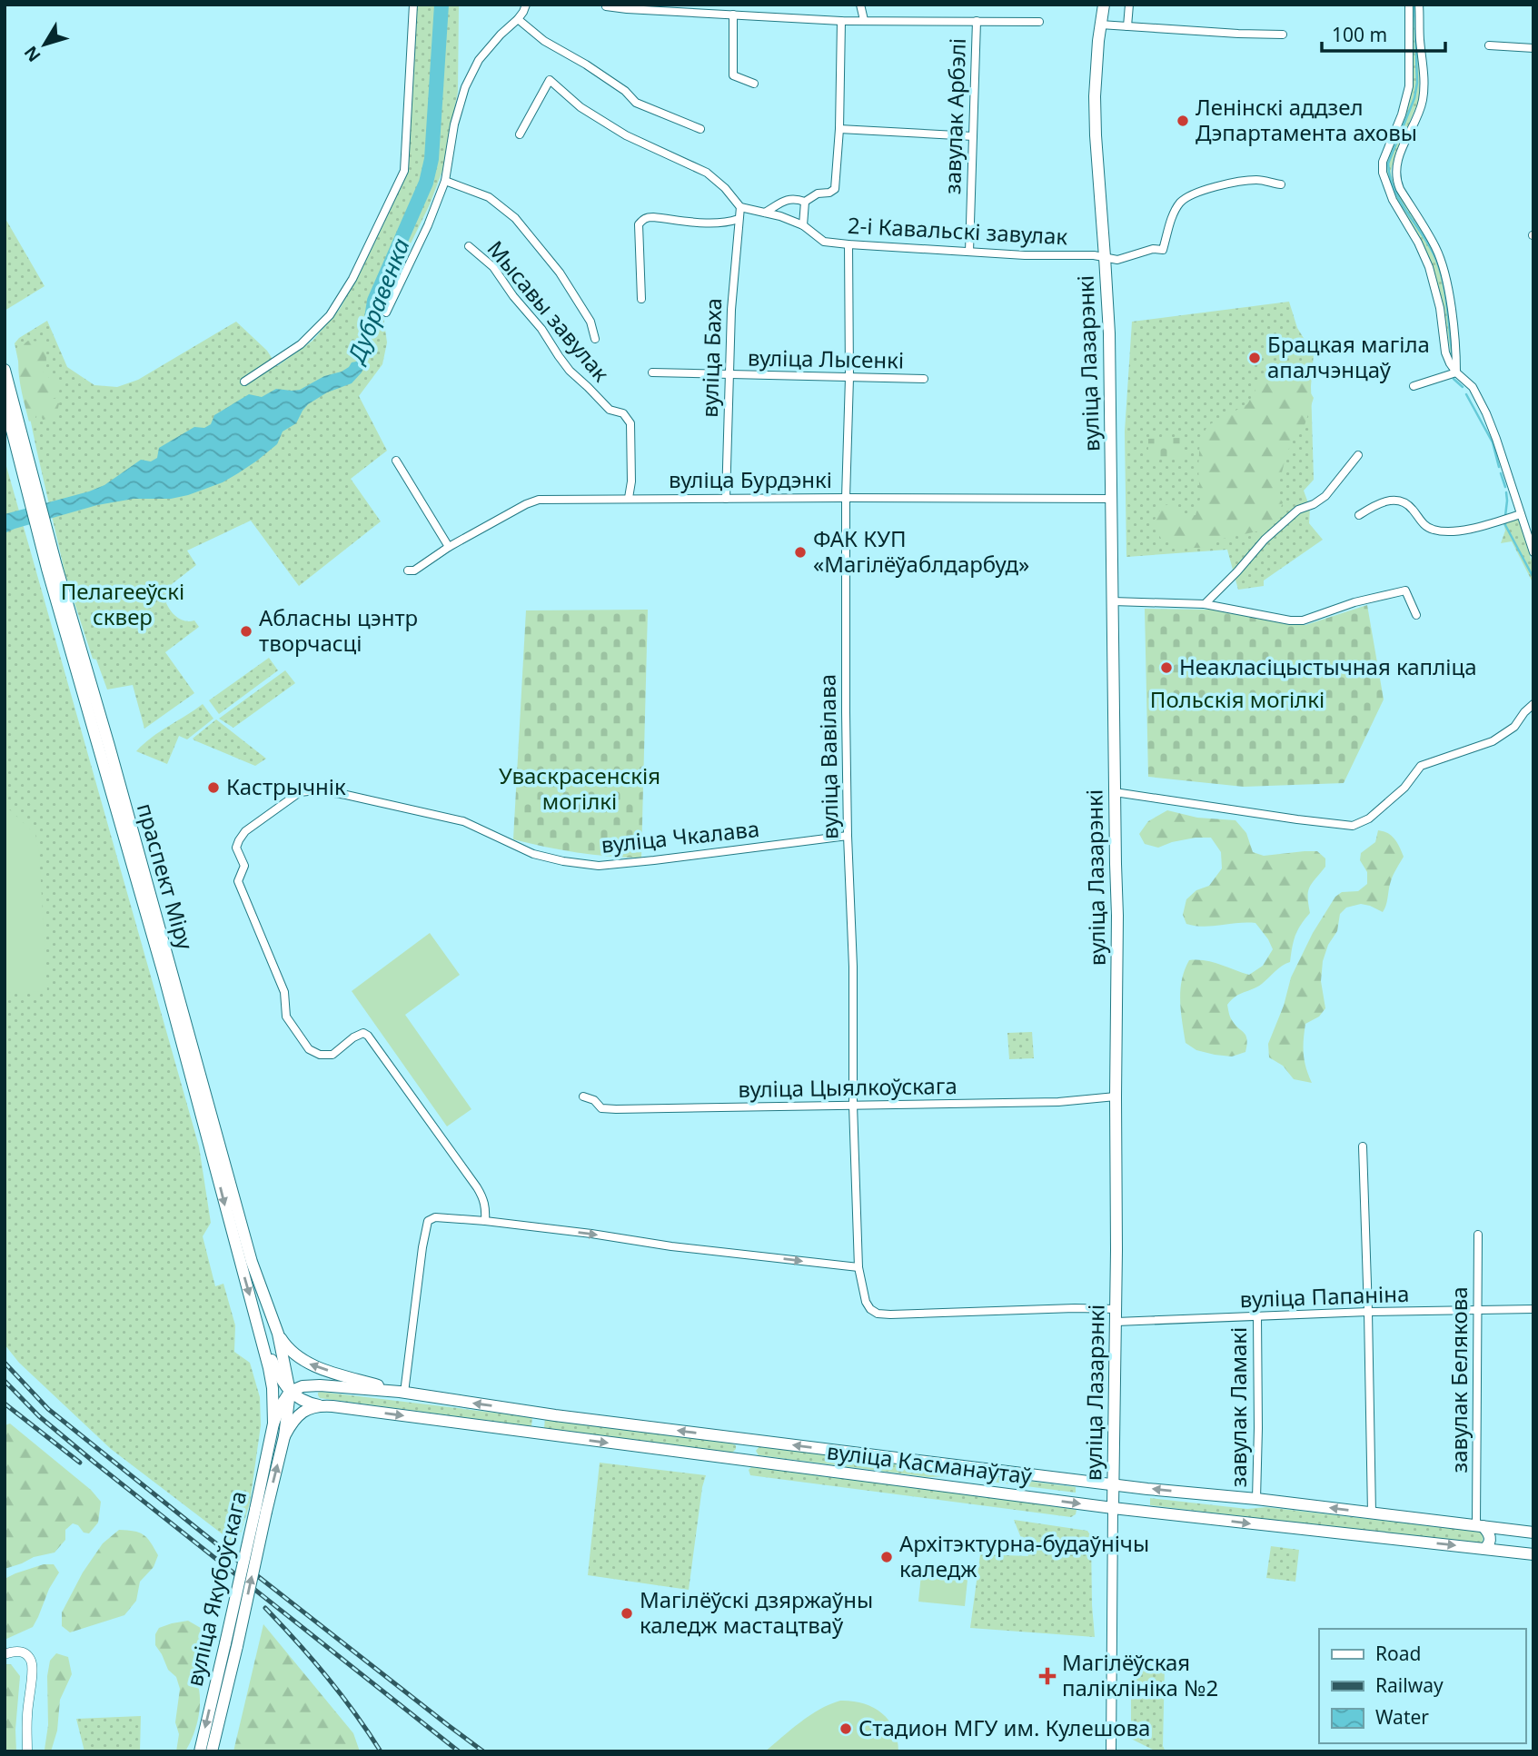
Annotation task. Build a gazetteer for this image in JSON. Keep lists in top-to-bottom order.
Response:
{
  "streets": {
    "main road": [
      "вуліца Лазарэнкі",
      "праспект Міру",
      "вуліца Касманаўтаў",
      "вуліца Якубоўскага"
    ],
    "street": [
      "завулак Арбэлі",
      "2-і Кавальскі завулак",
      "Мысавы завулак",
      "вуліца Баха",
      "вуліца Лысенкі",
      "вуліца Бурдэнкі",
      "вуліца Вавілава",
      "вуліца Чкалава",
      "вуліца Цыялкоўскага",
      "вуліца Папаніна",
      "завулак Белякова",
      "завулак Ламакі"
    ]
  },
  "crossings": [
    ["завулак Арбэлі", "2-і Кавальскі завулак"],
    ["2-і Кавальскі завулак", "вуліца Лазарэнкі"],
    ["2-і Кавальскі завулак", "вуліца Вавілава"],
    ["Мысавы завулак", "вуліца Бурдэнкі"],
    ["вуліца Баха", "вуліца Лысенкі"],
    ["вуліца Баха", "вуліца Бурдэнкі"],
    ["вуліца Лысенкі", "вуліца Вавілава"],
    ["вуліца Лазарэнкі", "вуліца Бурдэнкі"],
    ["вуліца Лазарэнкі", "вуліца Цыялкоўскага"],
    ["вуліца Лазарэнкі", "вуліца Папаніна"],
    ["вуліца Лазарэнкі", "вуліца Касманаўтаў"],
    ["вуліца Бурдэнкі", "вуліца Вавілава"],
    ["вуліца Вавілава", "вуліца Чкалава"],
    ["вуліца Вавілава", "вуліца Цыялкоўскага"],
    ["праспект Міру", "вуліца Касманаўтаў"],
    ["праспект Міру", "вуліца Якубоўскага"],
    ["вуліца Папаніна", "завулак Белякова"],
    ["вуліца Папаніна", "завулак Ламакі"],
    ["завулак Белякова", "вуліца Касманаўтаў"],
    ["завулак Ламакі", "вуліца Касманаўтаў"]
  ],
  "water": ["Дубравенка"],
  "parks": ["Пелагееўскі сквер", "Польскія могілкі", "Уваскрасенскія могілкі"],
  "places": {
    "other": [
      "Ленінскі аддзел Дэпартамента аховы",
      "Брацкая магіла апалчэнцаў",
      "ФАК КУП «Магілёўаблдарбуд»",
      "Абласны цэнтр творчасці",
      "Неакласіцыстычная капліца",
      "Кастрычнік",
      "Архітэктурна-будаўнічы каледж",
      "Магілёўскі дзяржаўны каледж мастацтваў",
      "Стадион МГУ им. Кулешова"
    ],
    "health": ["Магілёўская паліклініка №2"]
  },
  "legend": ["Road", "Railway", "Water"],
  "scale_bar": "100 m",
  "north": "bottom left"
}
